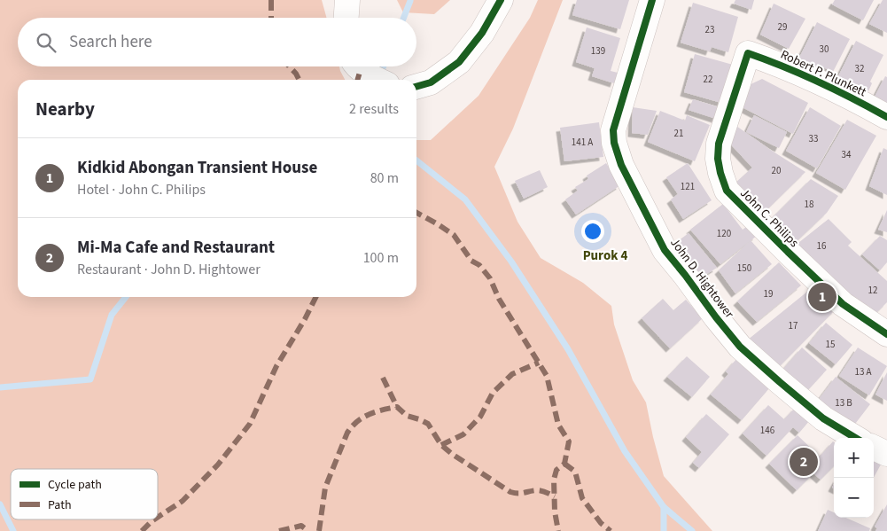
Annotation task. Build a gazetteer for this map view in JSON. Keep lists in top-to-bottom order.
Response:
{
  "streets": {
    "street": ["Robert P. Plunkett", "John C. Philips", "John D. Hightower"]
  },
  "crossings": [
    ["Robert P. Plunkett", "John C. Philips"]
  ],
  "districts": ["Purok 4"],
  "house_numbers": [
    "29",
    "23",
    "30",
    "139",
    "32",
    "22",
    "21",
    "33",
    "141 A",
    "34",
    "20",
    "121",
    "18",
    "120",
    "16",
    "150",
    "12",
    "19",
    "17",
    "15",
    "13 A",
    "13 B",
    "146"
  ],
  "legend": ["Cycle path", "Path"],
  "page": {
    "search": "Search here",
    "heading": ["Nearby", "2 results"],
    "list": [
      {
        "mark": "1",
        "name": "Kidkid Abongan Transient House",
        "note": "Hotel · John C. Philips",
        "value": "80 m"
      },
      {
        "mark": "2",
        "name": "Mi-Ma Cafe and Restaurant",
        "note": "Restaurant · John D. Hightower",
        "value": "100 m"
      }
    ],
    "pins": ["1", "2"],
    "map_buttons": ["+", "−"]
  }
}
